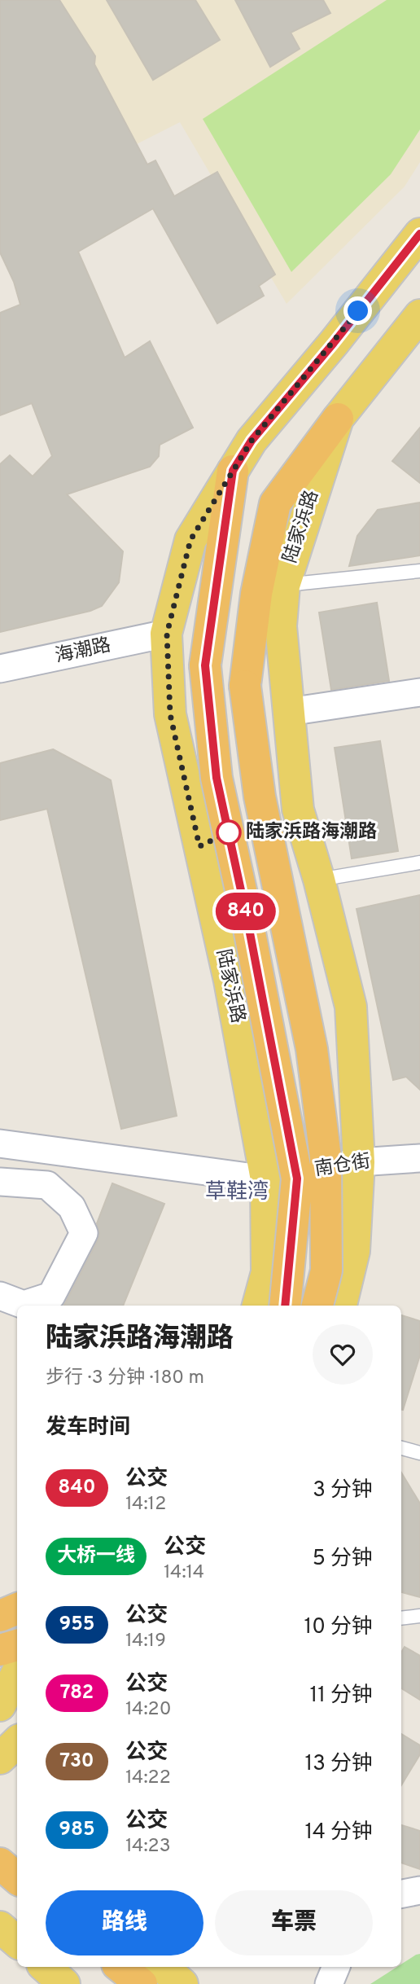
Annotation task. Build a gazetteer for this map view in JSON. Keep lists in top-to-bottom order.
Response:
{
  "streets": {
    "main road": ["陆家浜路"],
    "street": ["海潮路", "南仓街"]
  },
  "crossings": [
    ["陆家浜路", "海潮路"],
    ["陆家浜路", "南仓街"]
  ],
  "districts": ["草鞋湾"],
  "places": ["陆家浜路海潮路"],
  "lines": ["bus line 840"],
  "page": {
    "on_map": "840",
    "heading": [
      ["陆家浜路海潮路", "步行 · 3 分钟 · 180 m"],
      "发车时间"
    ],
    "list": [
      {
        "mark": "840",
        "name": "公交",
        "note": "14:12",
        "value": "3 分钟"
      },
      {
        "mark": "大桥一线",
        "name": "公交",
        "note": "14:14",
        "value": "5 分钟"
      },
      {
        "mark": "955",
        "name": "公交",
        "note": "14:19",
        "value": "10 分钟"
      },
      {
        "mark": "782",
        "name": "公交",
        "note": "14:20",
        "value": "11 分钟"
      },
      {
        "mark": "730",
        "name": "公交",
        "note": "14:22",
        "value": "13 分钟"
      },
      {
        "mark": "985",
        "name": "公交",
        "note": "14:23",
        "value": "14 分钟"
      }
    ],
    "buttons": ["路线", "车票"]
  }
}
